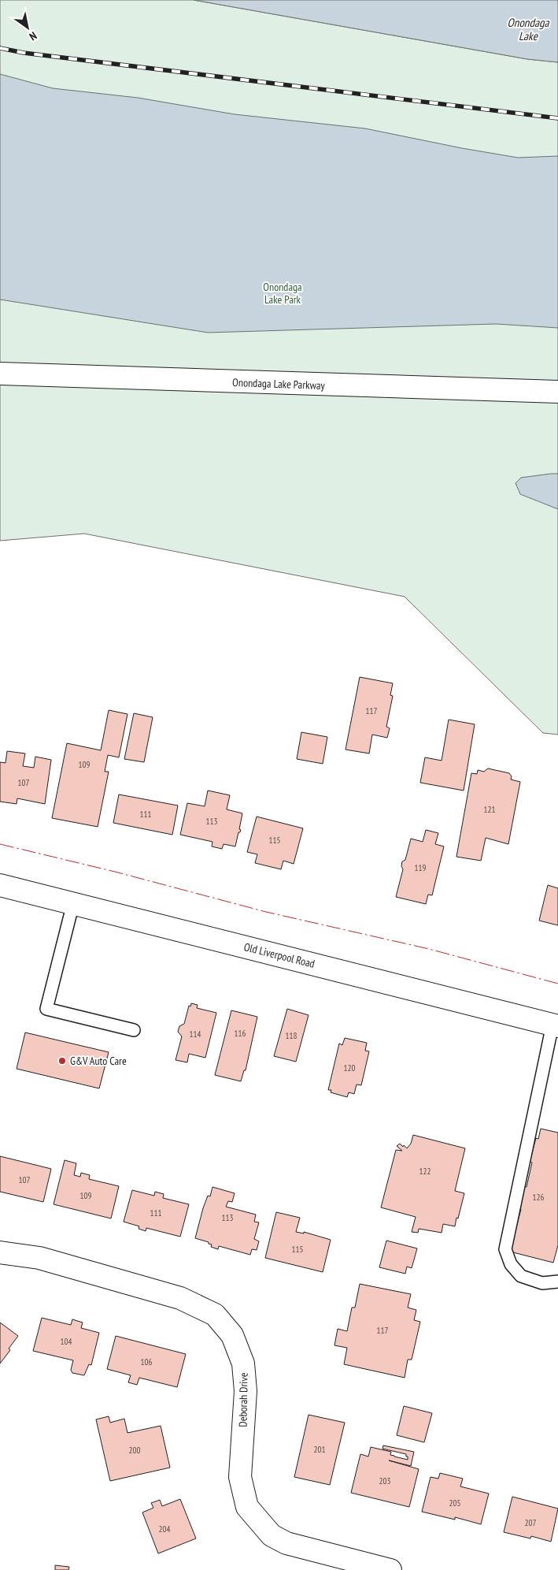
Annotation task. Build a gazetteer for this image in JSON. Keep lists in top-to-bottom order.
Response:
{
  "streets": {
    "main road": ["Onondaga Lake Parkway", "Old Liverpool Road", "Deborah Drive"]
  },
  "water": ["Onondaga Lake"],
  "parks": ["Onondaga Lake Park"],
  "places": ["G&V Auto Care"],
  "house_numbers": [
    "117",
    "109",
    "107",
    "121",
    "111",
    "113",
    "115",
    "119",
    "116",
    "114",
    "118",
    "120",
    "122",
    "107",
    "109",
    "126",
    "111",
    "113",
    "115",
    "117",
    "104",
    "106",
    "201",
    "200",
    "203",
    "205",
    "207",
    "204"
  ],
  "north": "bottom right"
}
